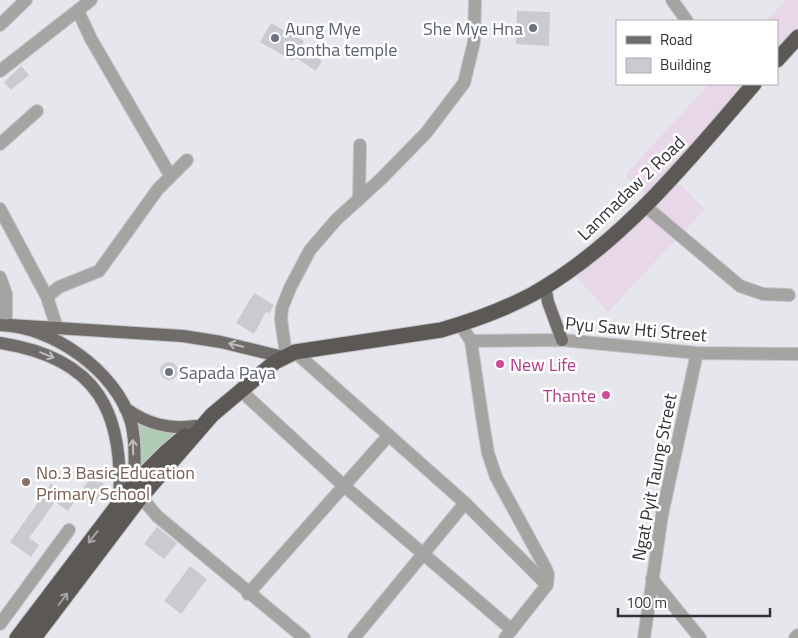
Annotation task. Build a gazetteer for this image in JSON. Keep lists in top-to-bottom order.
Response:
{
  "streets": {
    "highway": ["Lanmadaw 2 Road"],
    "street": ["Pyu Saw Hti Street", "Ngat Pyit Taung Street"]
  },
  "crossings": [
    ["Pyu Saw Hti Street", "Ngat Pyit Taung Street"]
  ],
  "places": [
    "She Mye Hna",
    "Aung Mye Bontha temple",
    "New Life",
    "Sapada Paya",
    "Thante",
    "No.3 Basic Education Primary School"
  ],
  "legend": ["Road", "Building"],
  "scale_bar": "100 m"
}
